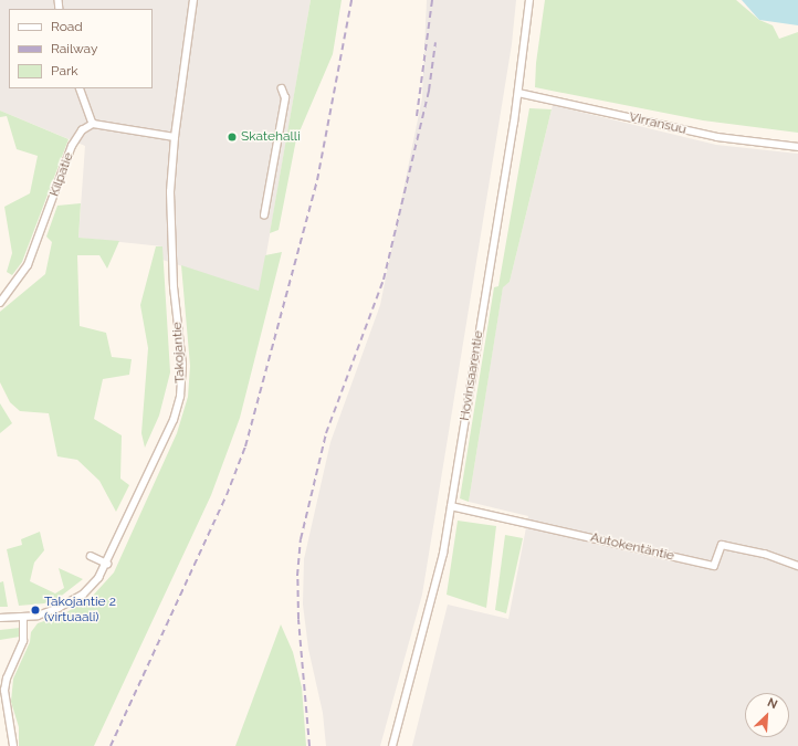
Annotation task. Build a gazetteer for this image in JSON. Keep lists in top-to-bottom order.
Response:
{
  "streets": {
    "street": [
      "Virransuu",
      "Kilpatie",
      "Takojantie",
      "Hovinsaarentie",
      "Autokentäntie"
    ]
  },
  "crossings": [
    ["Virransuu", "Hovinsaarentie"],
    ["Hovinsaarentie", "Autokentäntie"]
  ],
  "places": ["Skatehalli", "Takojantie 2 (virtuaali)"],
  "legend": ["Road", "Railway", "Park"],
  "north": "top right"
}
